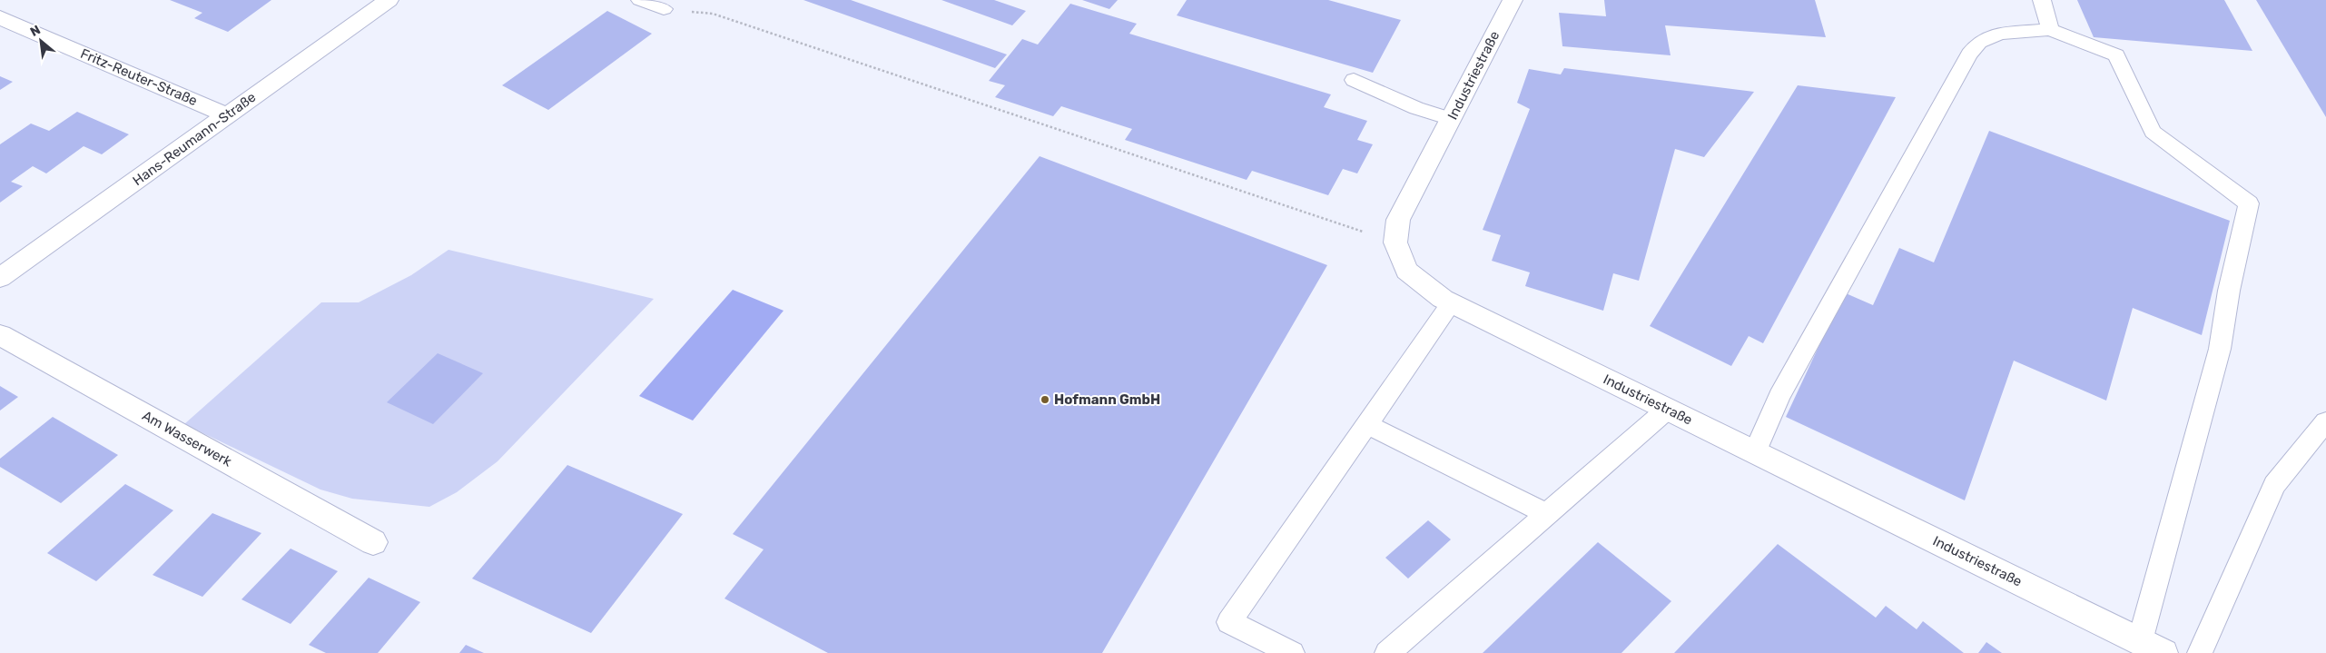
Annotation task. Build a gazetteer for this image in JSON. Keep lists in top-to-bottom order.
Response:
{
  "streets": {
    "street": [
      "Industriestraße",
      "Fritz-Reuter-Straße",
      "Hans-Reumann-Straße",
      "Am Wasserwerk"
    ]
  },
  "crossings": [
    ["Fritz-Reuter-Straße", "Hans-Reumann-Straße"]
  ],
  "places": ["Hofmann GmbH"],
  "north": "top left"
}
